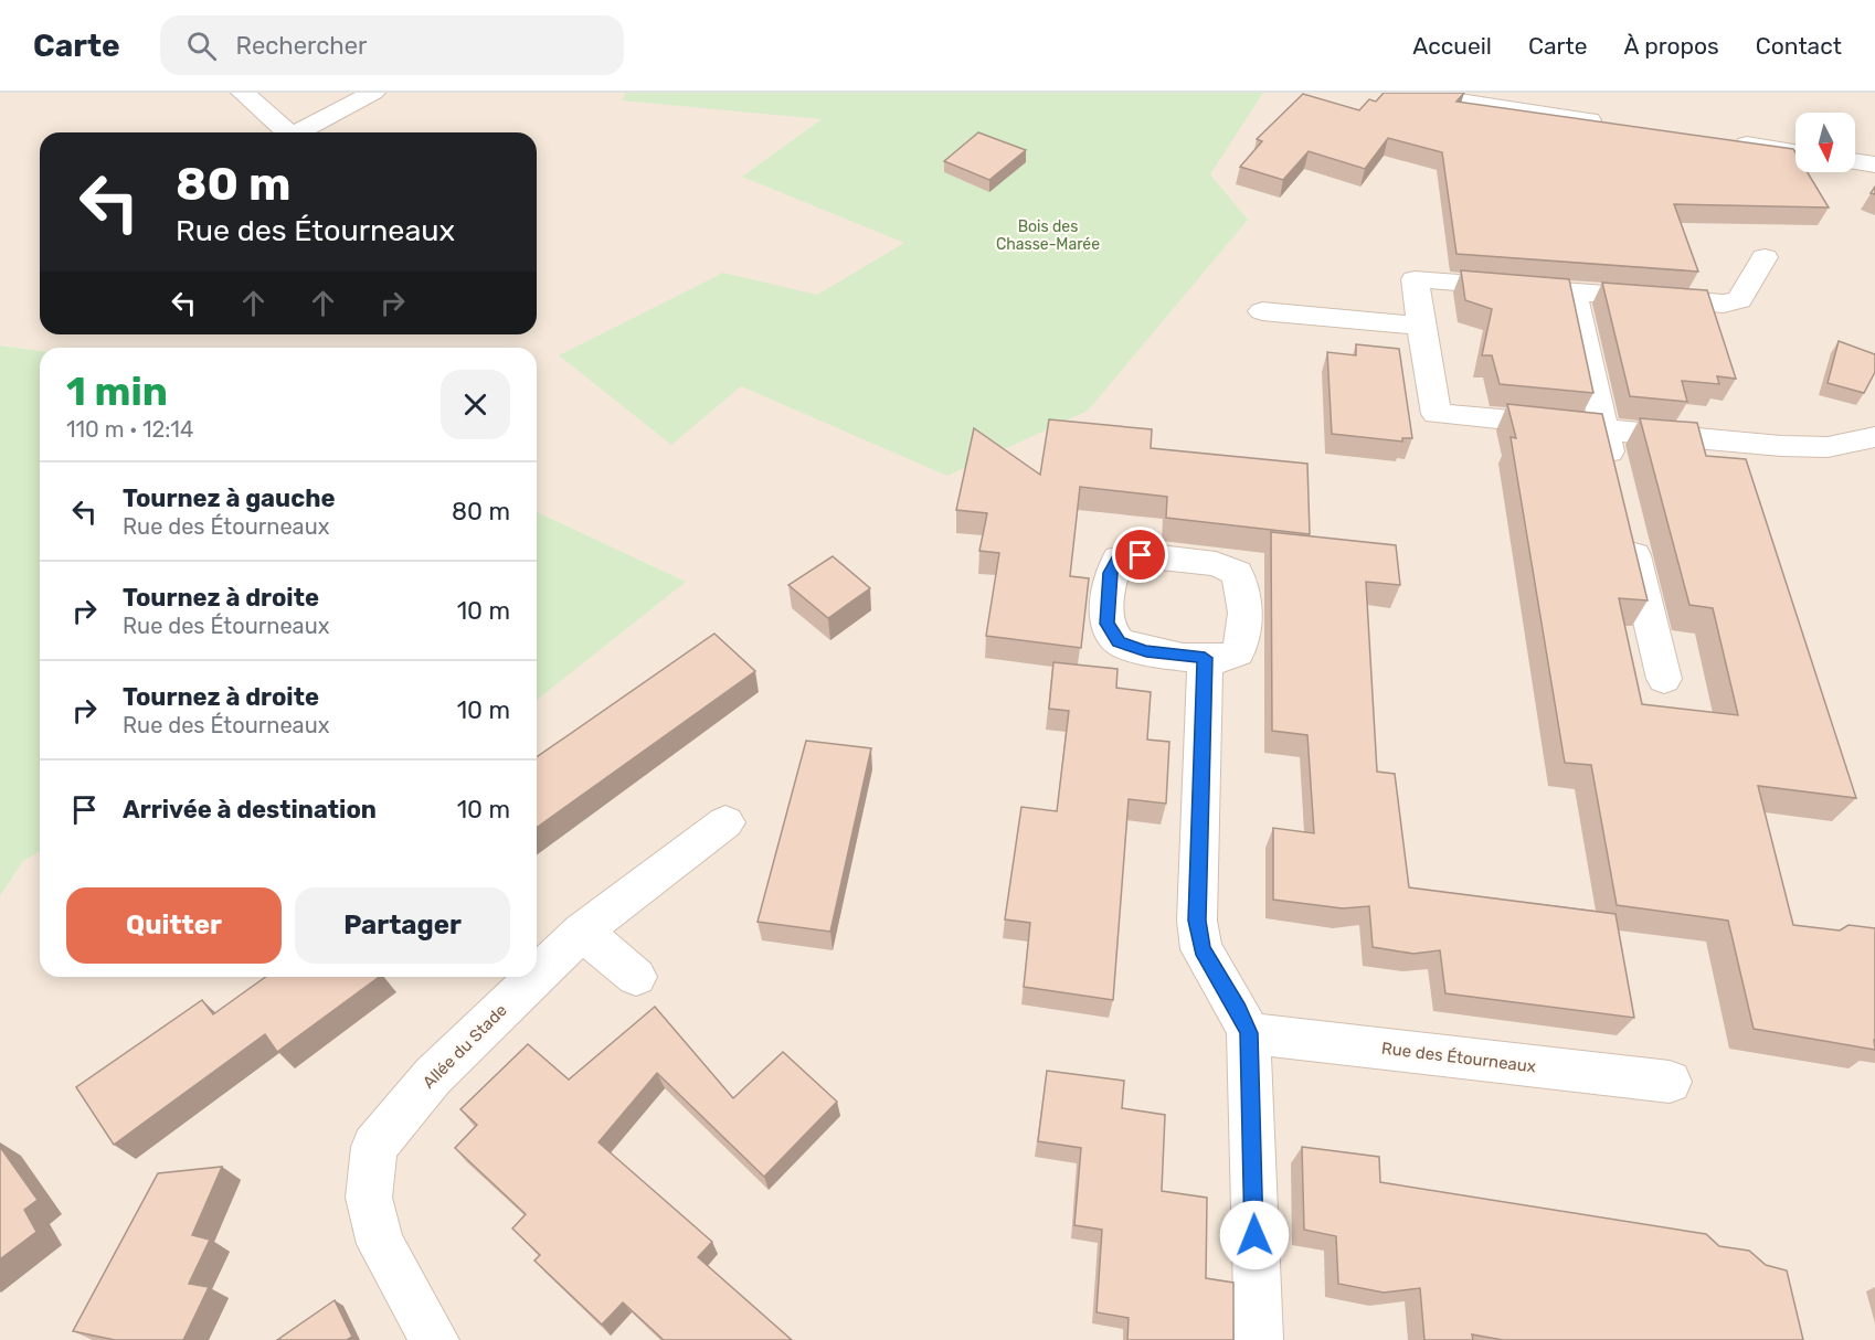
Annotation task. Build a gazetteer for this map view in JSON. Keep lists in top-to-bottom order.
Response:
{
  "streets": {
    "street": ["Allée du Stade", "Rue des Étourneaux"]
  },
  "parks": ["Bois des Chasse-Marée"],
  "north": "bottom",
  "page": {
    "header": "Carte",
    "search": "Rechercher",
    "nav": [
      "Accueil",
      "Carte",
      "À propos",
      "Contact"
    ],
    "turn": ["80 m", "Rue des Étourneaux"],
    "heading": ["1 min", "110 m · 12:14"],
    "list": [
      {
        "name": "Tournez à gauche",
        "note": "Rue des Étourneaux",
        "value": "80 m"
      },
      {
        "name": "Tournez à droite",
        "note": "Rue des Étourneaux",
        "value": "10 m"
      },
      {
        "name": "Tournez à droite",
        "note": "Rue des Étourneaux",
        "value": "10 m"
      },
      {
        "name": "Arrivée à destination",
        "value": "10 m"
      }
    ],
    "buttons": ["Quitter", "Partager"]
  }
}
